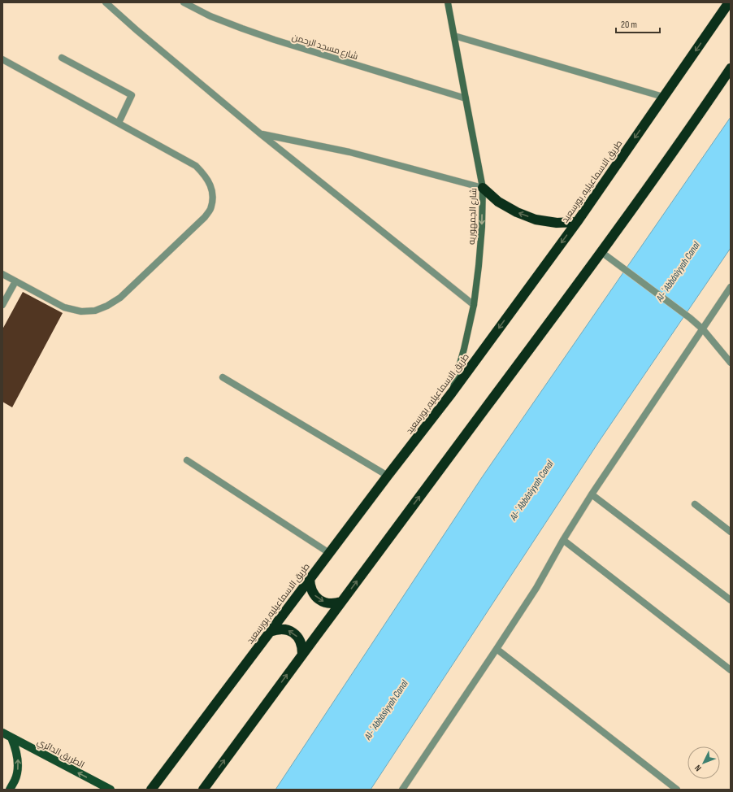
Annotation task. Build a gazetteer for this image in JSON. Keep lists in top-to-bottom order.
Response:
{
  "streets": {
    "highway": ["طريق الاسماعيليه, بورسعيد"],
    "main road": ["شارع الجمهوريه", "الطريق الدائري"],
    "street": ["شارع مسجد الرحمن"]
  },
  "crossings": [
    ["شارع مسجد الرحمن", "شارع الجمهوريه"],
    ["طريق الاسماعيليه, بورسعيد", "شارع الجمهوريه"]
  ],
  "one_way": ["الطريق الدائري"],
  "water": ["Al-ʿAbbāsiyyah Canal"],
  "scale_bar": "20 m",
  "north": "bottom left"
}
